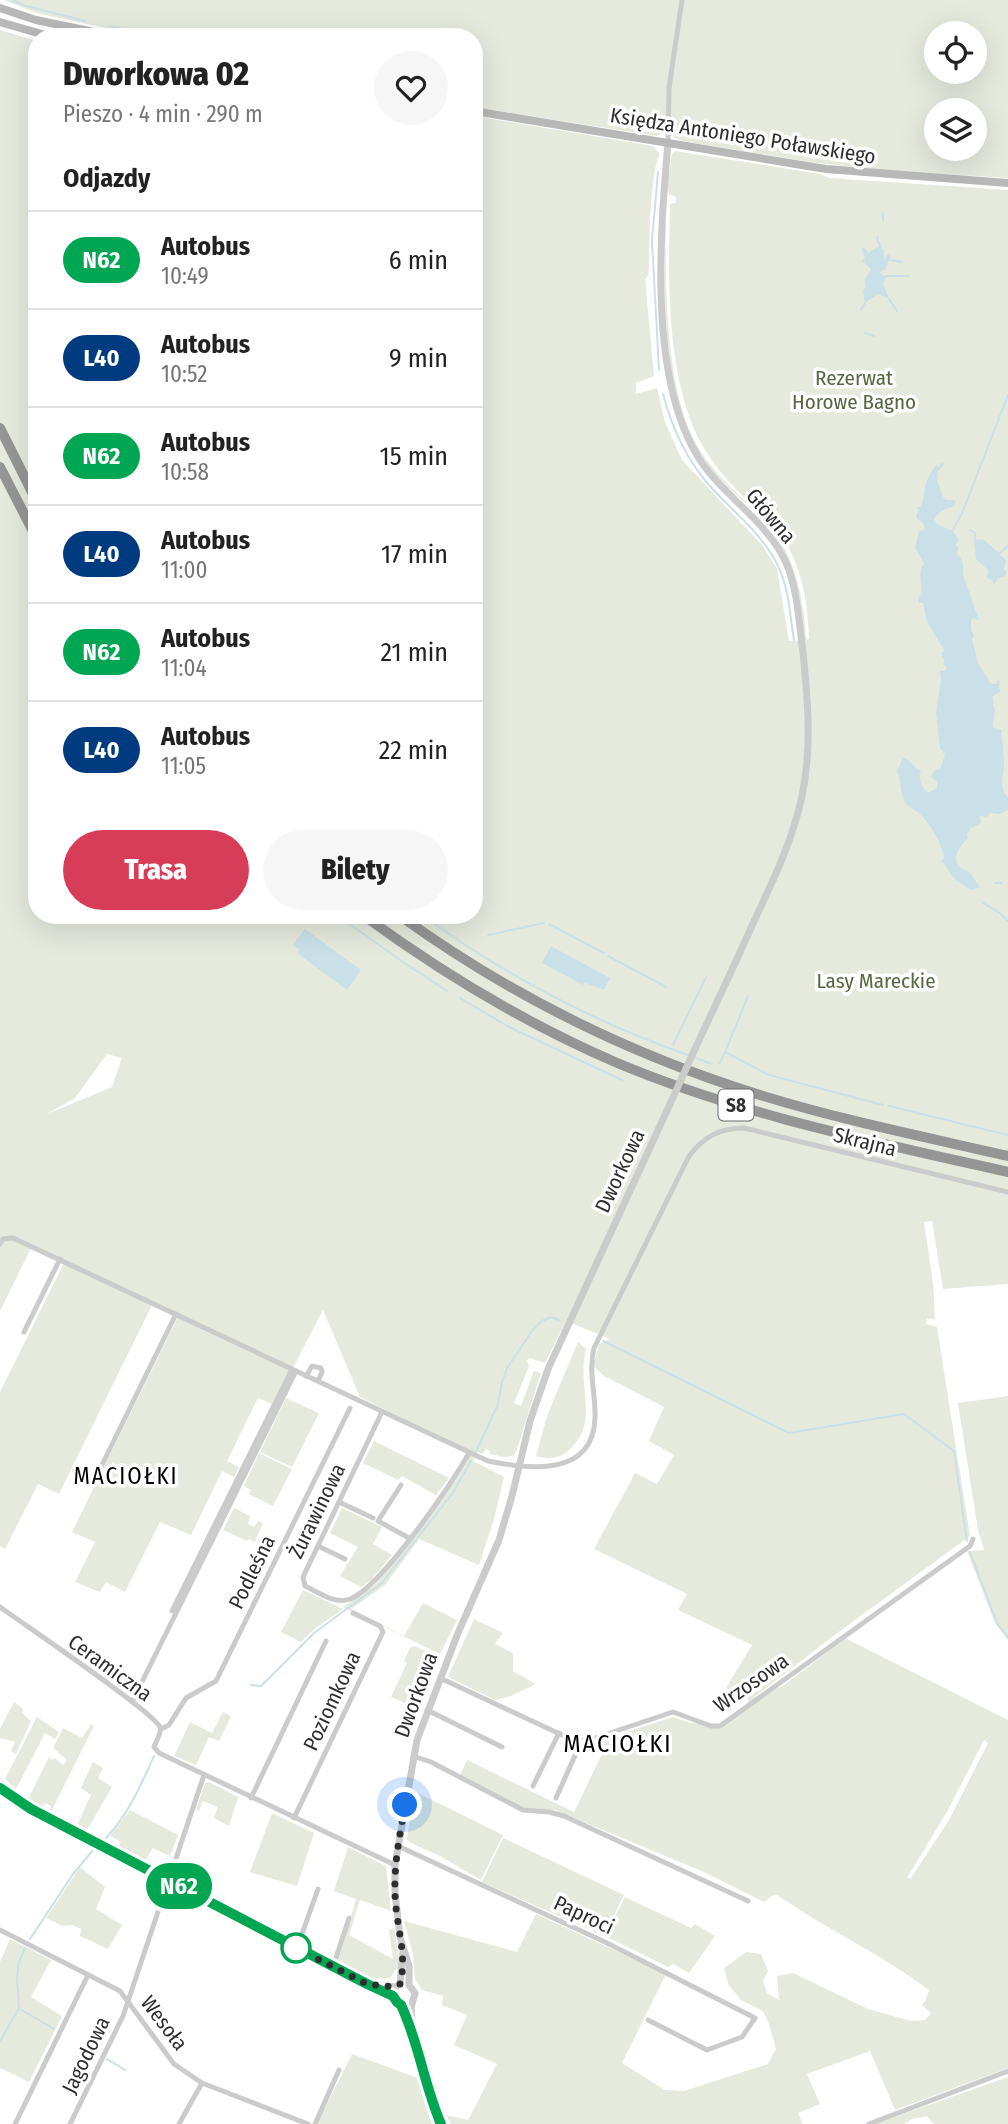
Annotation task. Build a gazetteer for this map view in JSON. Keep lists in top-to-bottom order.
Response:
{
  "streets": {
    "highway": ["S8"],
    "main road": ["Księdza Antoniego Poławskiego"],
    "street": [
      "Główna",
      "Skrajna",
      "Dworkowa",
      "Żurawinowa",
      "Podleśna",
      "Ceramiczna",
      "Wrzosowa",
      "Poziomkowa",
      "Paproci",
      "Wesoła",
      "Jagodowa"
    ]
  },
  "crossings": [
    ["Księdza Antoniego Poławskiego", "Główna"],
    ["Główna", "Dworkowa"],
    ["Skrajna", "Dworkowa"],
    ["Dworkowa", "Ceramiczna"],
    ["Dworkowa", "Paproci"],
    ["Podleśna", "Ceramiczna"],
    ["Ceramiczna", "Poziomkowa"],
    ["Ceramiczna", "Jagodowa"],
    ["Wesoła", "Jagodowa"]
  ],
  "districts": ["MACIOŁKI", "MACIOŁKI"],
  "parks": ["Rezerwat Horowe Bagno", "Lasy Mareckie"],
  "lines": ["bus line N62"],
  "page": {
    "on_map": "N62",
    "heading": [
      ["Dworkowa 02", "Pieszo · 4 min · 290 m"],
      "Odjazdy"
    ],
    "list": [
      {
        "mark": "N62",
        "name": "Autobus",
        "note": "10:49",
        "value": "6 min"
      },
      {
        "mark": "L40",
        "name": "Autobus",
        "note": "10:52",
        "value": "9 min"
      },
      {
        "mark": "N62",
        "name": "Autobus",
        "note": "10:58",
        "value": "15 min"
      },
      {
        "mark": "L40",
        "name": "Autobus",
        "note": "11:00",
        "value": "17 min"
      },
      {
        "mark": "N62",
        "name": "Autobus",
        "note": "11:04",
        "value": "21 min"
      },
      {
        "mark": "L40",
        "name": "Autobus",
        "note": "11:05",
        "value": "22 min"
      }
    ],
    "buttons": ["Trasa", "Bilety"]
  }
}
